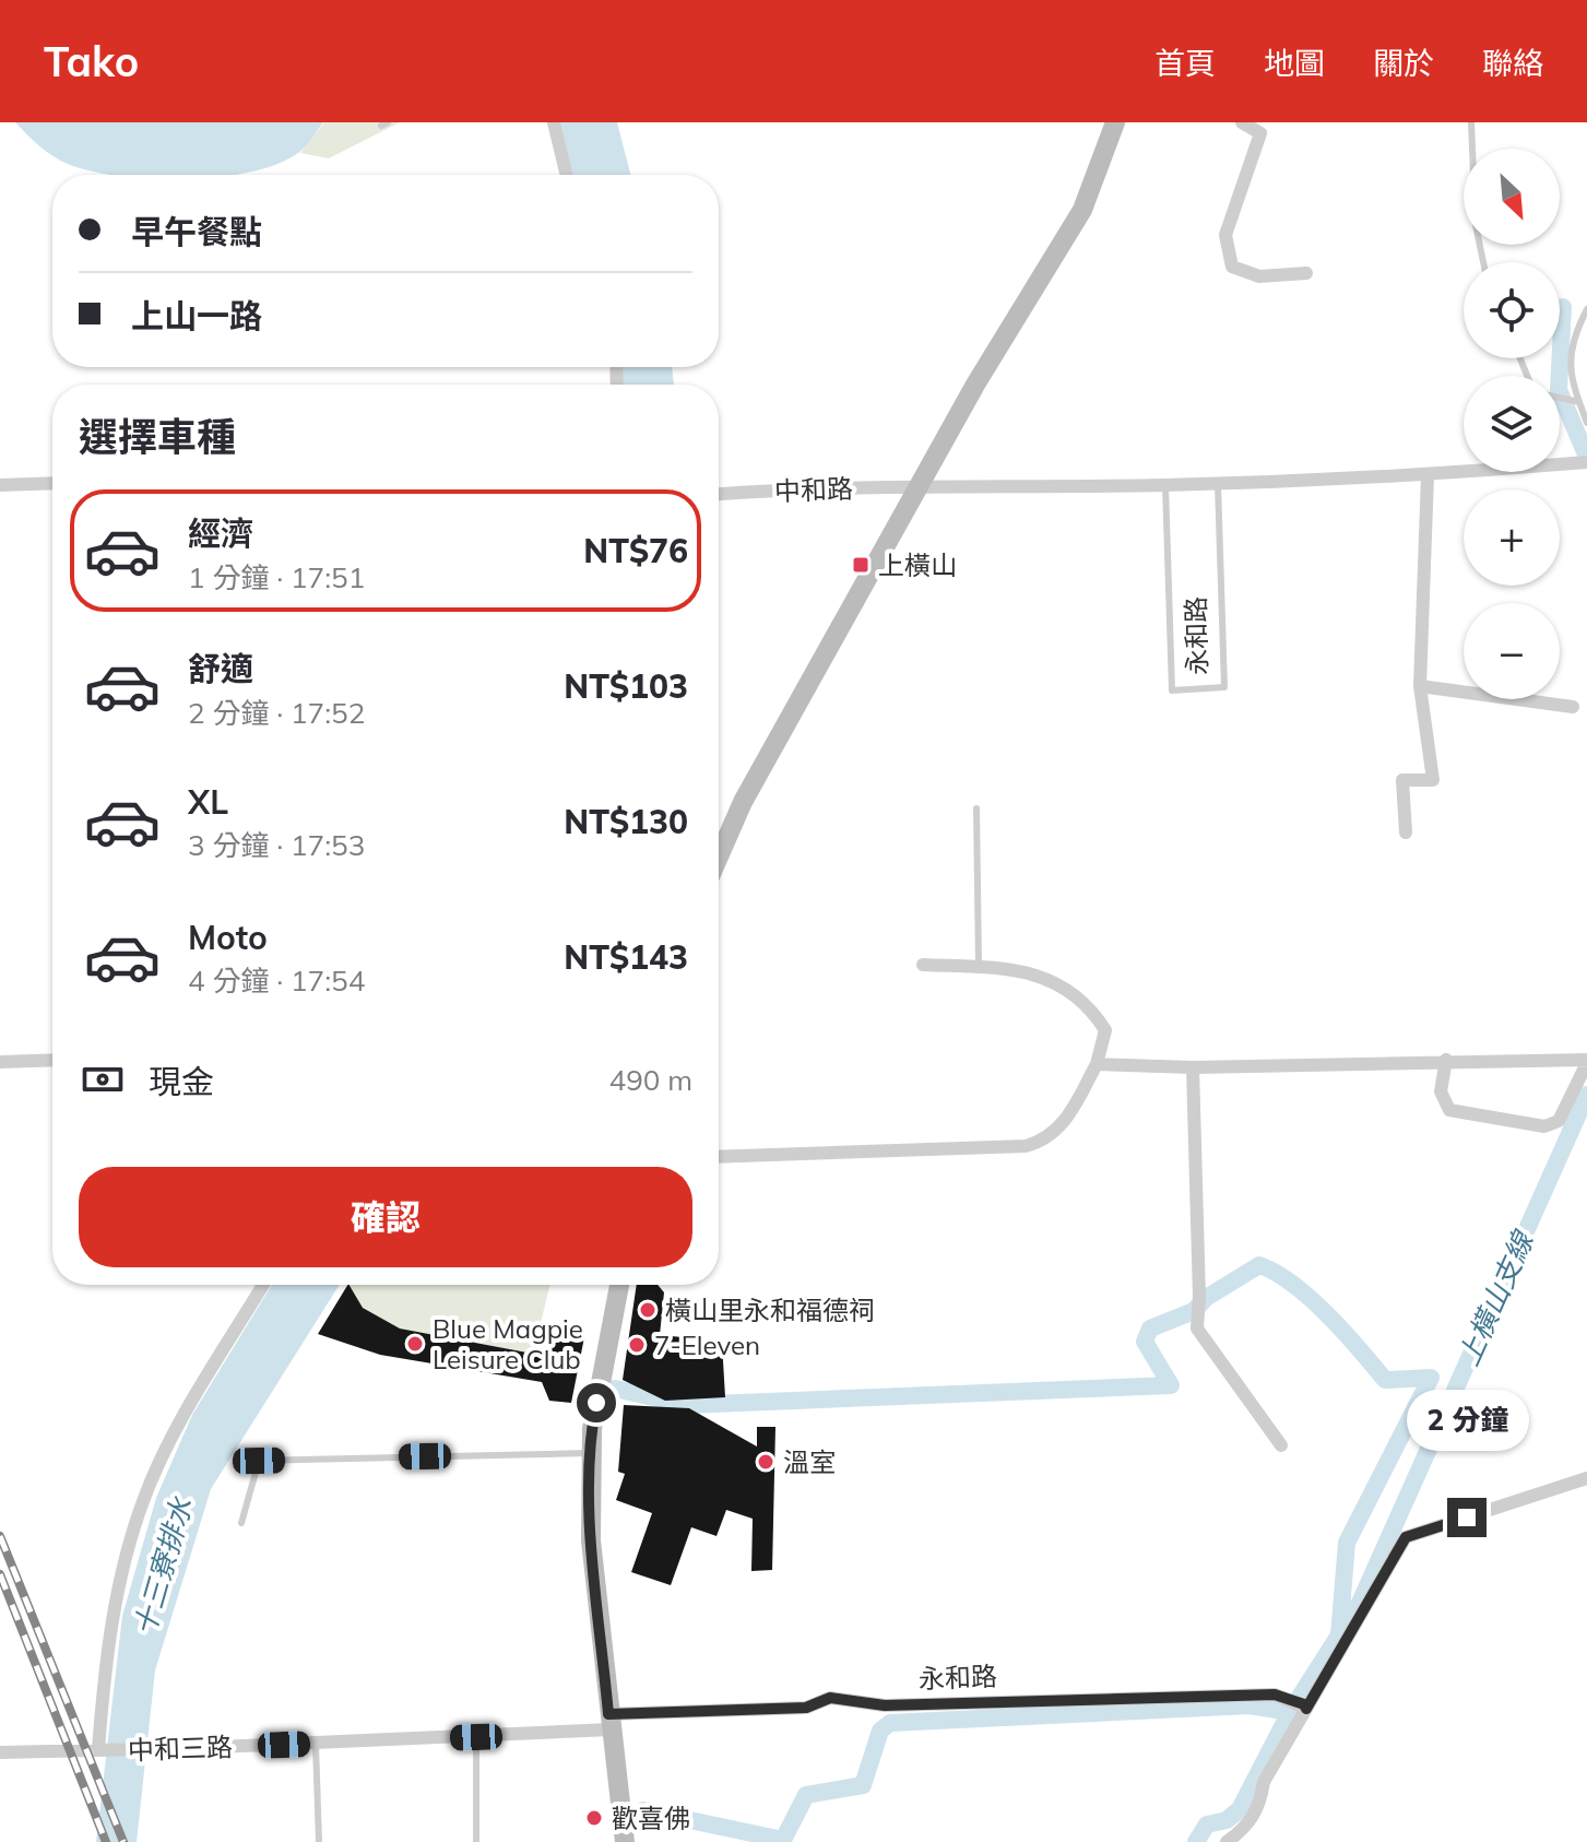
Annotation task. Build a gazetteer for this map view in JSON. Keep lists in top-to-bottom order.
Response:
{
  "streets": {
    "street": ["中和路", "永和路", "中和三路"]
  },
  "crossings": [
    ["永和路", "中和三路"]
  ],
  "water": ["上橫山支線", "十三寮排水"],
  "places": {
    "transit": ["上橫山"],
    "other": [
      "橫山里永和福德祠",
      "Blue Magpie Leisure Club",
      "7-Eleven",
      "溫室",
      "歡喜佛"
    ]
  },
  "north": "bottom right",
  "page": {
    "header": "Tako",
    "nav": [
      "首頁",
      "地圖",
      "關於",
      "聯絡"
    ],
    "map_buttons": ["+", "−"],
    "banner": ["早午餐點", "上山一路"],
    "heading": "選擇車種",
    "list": [
      {
        "name": "經濟",
        "note": "1 分鐘 · 17:51",
        "value": "NT$76"
      },
      {
        "name": "舒適",
        "note": "2 分鐘 · 17:52",
        "value": "NT$103"
      },
      {
        "name": "XL",
        "note": "3 分鐘 · 17:53",
        "value": "NT$130"
      },
      {
        "name": "Moto",
        "note": "4 分鐘 · 17:54",
        "value": "NT$143"
      }
    ],
    "pay": ["現金", "490 m"],
    "buttons": "確認",
    "bubble": "2 分鐘"
  }
}
